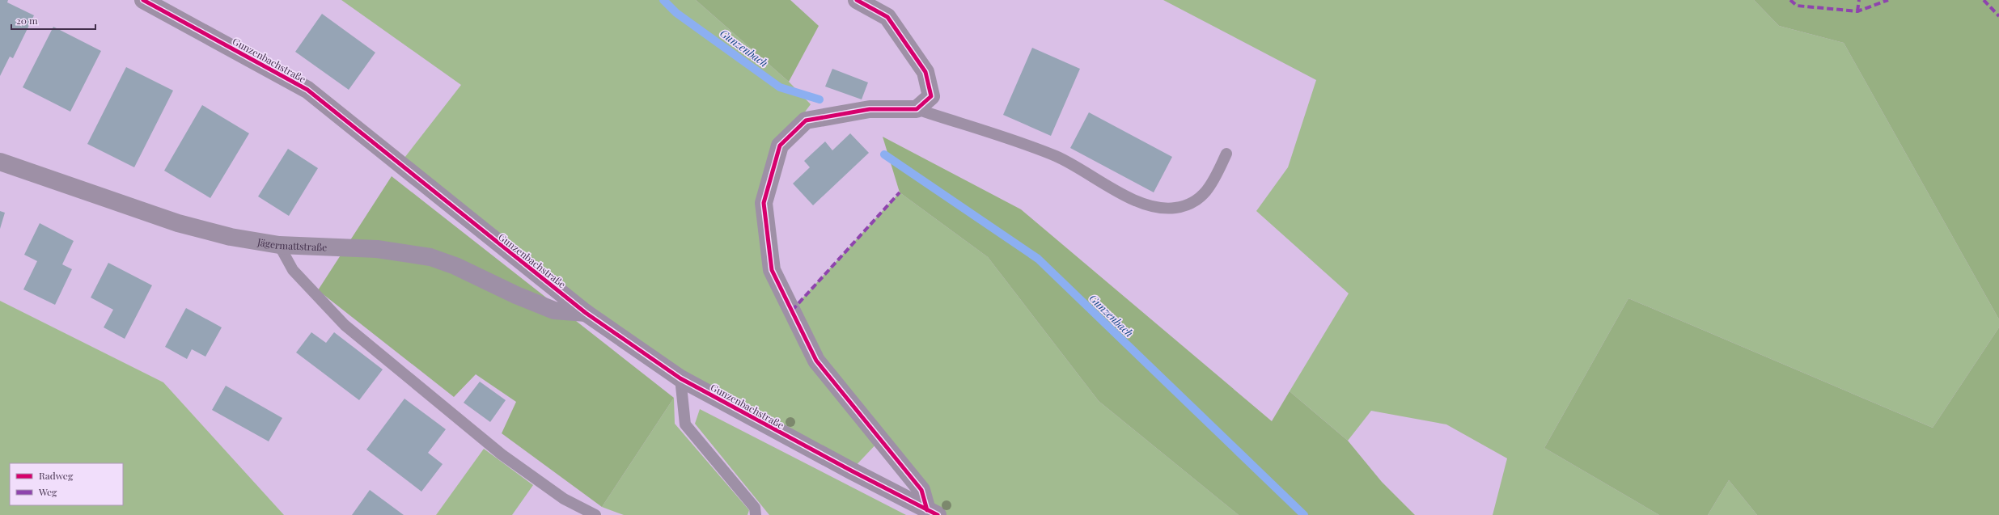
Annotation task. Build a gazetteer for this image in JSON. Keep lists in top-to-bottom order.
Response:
{
  "streets": {
    "street": ["Gunzenbachstraße", "Jägermattstraße"]
  },
  "crossings": [
    ["Gunzenbachstraße", "Jägermattstraße"]
  ],
  "water": ["Gunzenbach"],
  "legend": ["Radweg", "Weg"],
  "scale_bar": "20 m"
}
